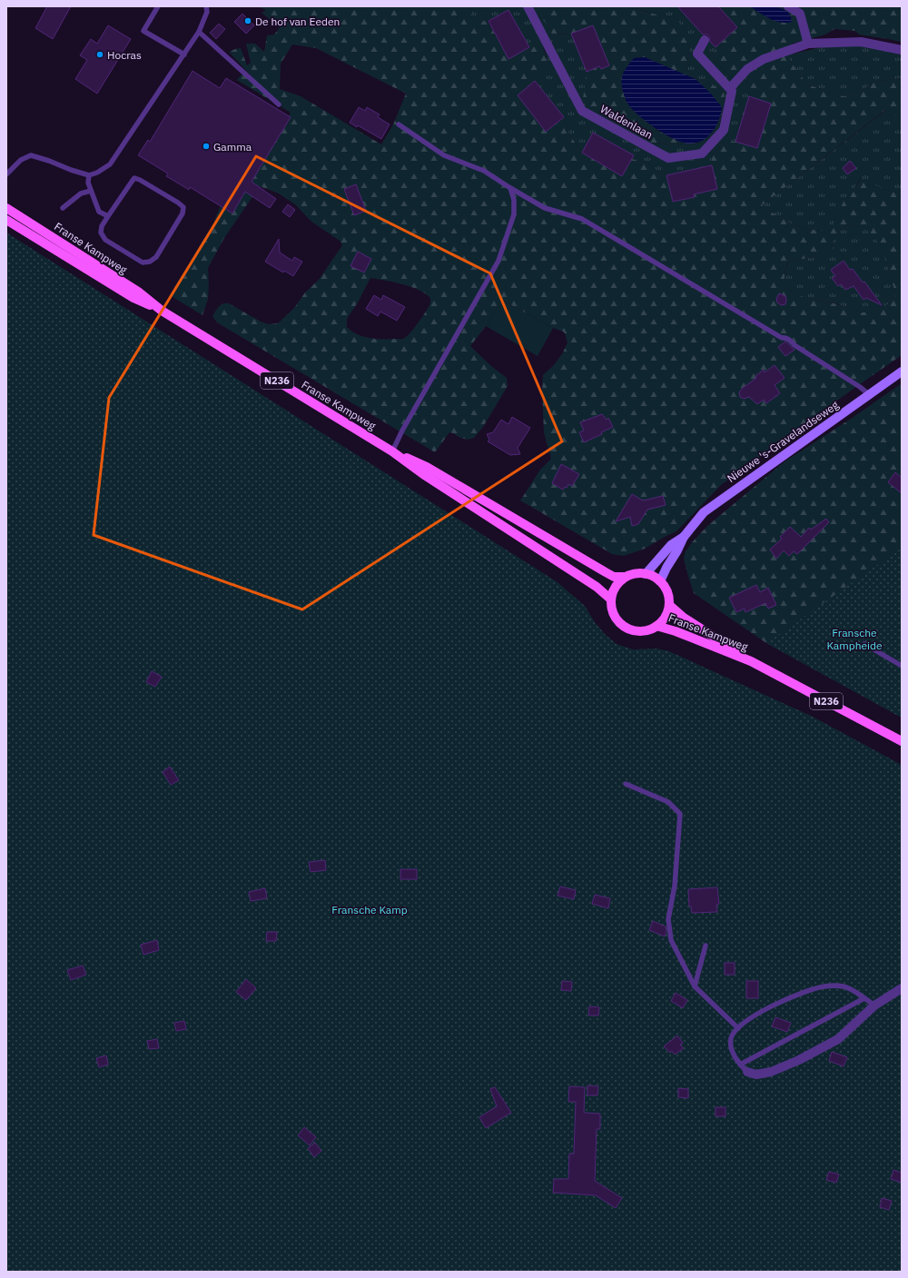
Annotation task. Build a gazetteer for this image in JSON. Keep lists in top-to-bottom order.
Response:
{
  "streets": {
    "main road": ["Franse Kampweg", "N236", "Nieuwe 's-Gravelandseweg"],
    "street": ["Waldenlaan"]
  },
  "crossings": [
    ["Franse Kampweg", "N236"],
    ["Franse Kampweg", "Nieuwe 's-Gravelandseweg"],
    ["N236", "Nieuwe 's-Gravelandseweg"]
  ],
  "parks": ["Fransche Kampheide", "Fransche Kamp"],
  "places": ["De hof van Eeden", "Hocras", "Gamma"]
}
